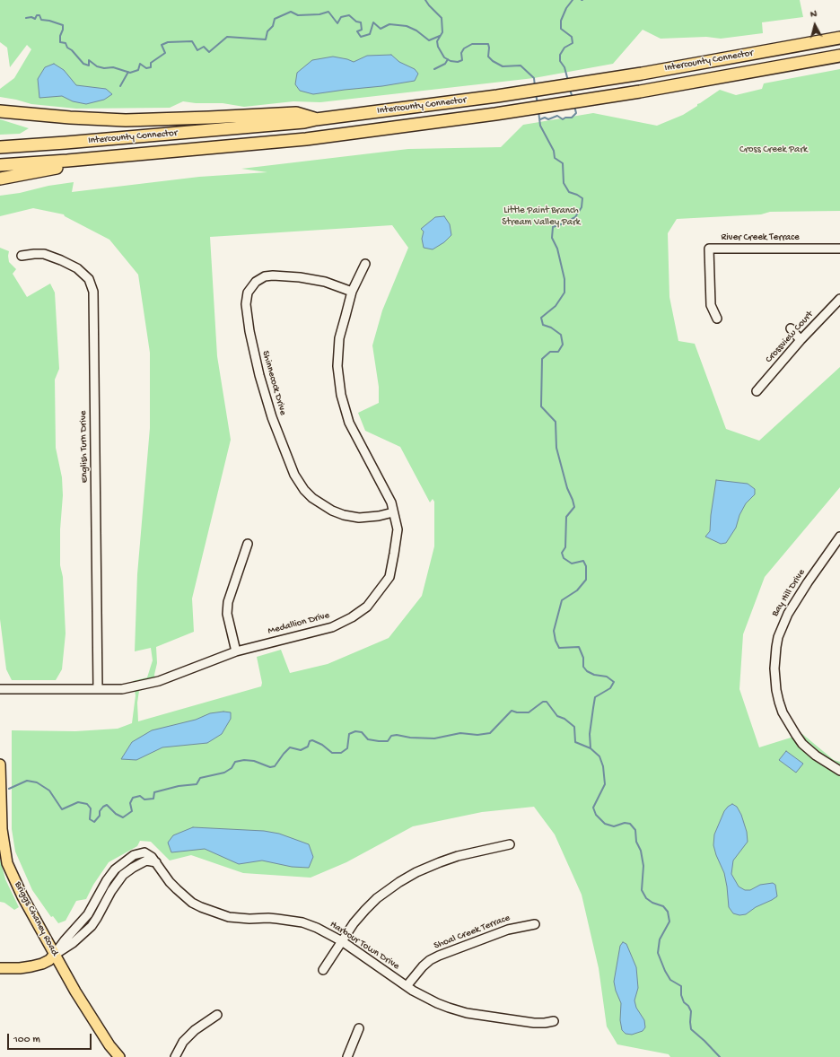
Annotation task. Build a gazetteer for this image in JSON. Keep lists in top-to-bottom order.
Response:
{
  "streets": {
    "highway": ["Intercounty Connector"],
    "main road": ["Briggs Chaney Road"],
    "street": [
      "River Creek Terrace",
      "Crossview Court",
      "Shinnecock Drive",
      "English Turn Drive",
      "Bay Hill Drive",
      "Medallion Drive",
      "Shoal Creek Terrace",
      "Harbour Town Drive"
    ]
  },
  "crossings": [
    ["Shinnecock Drive", "Medallion Drive"],
    ["English Turn Drive", "Medallion Drive"],
    ["Shoal Creek Terrace", "Harbour Town Drive"]
  ],
  "parks": ["Cross Creek Park", "Little Paint Branch Stream Valley Park"],
  "scale_bar": "100 m",
  "north": "top"
}
